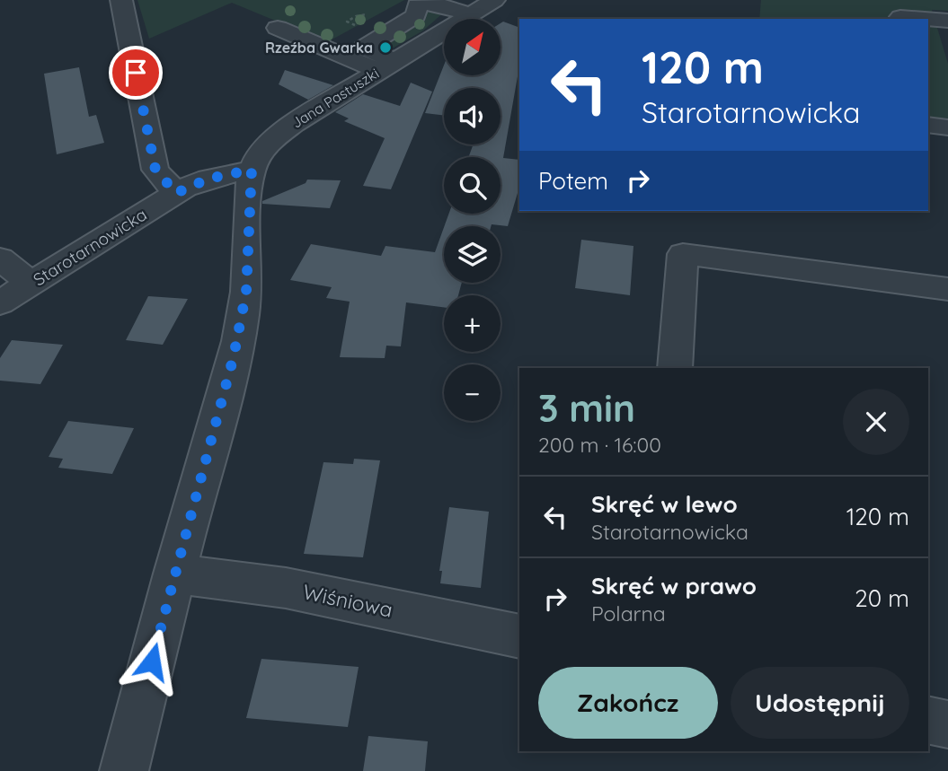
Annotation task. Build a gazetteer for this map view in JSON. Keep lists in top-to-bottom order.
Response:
{
  "streets": {
    "street": ["Jana Pastuszki", "Starotarnowicka", "Wiśniowa"]
  },
  "crossings": [
    ["Jana Pastuszki", "Starotarnowicka"]
  ],
  "places": ["Rzeźba Gwarka"],
  "north": "top right",
  "page": {
    "map_buttons": ["+", "−"],
    "turn": ["120 m", "Starotarnowicka"],
    "then": "Potem",
    "heading": ["3 min", "200 m · 16:00"],
    "list": [
      {
        "name": "Skręć w lewo",
        "note": "Starotarnowicka",
        "value": "120 m"
      },
      {
        "name": "Skręć w prawo",
        "note": "Polarna",
        "value": "20 m"
      }
    ],
    "buttons": ["Zakończ", "Udostępnij"]
  }
}
